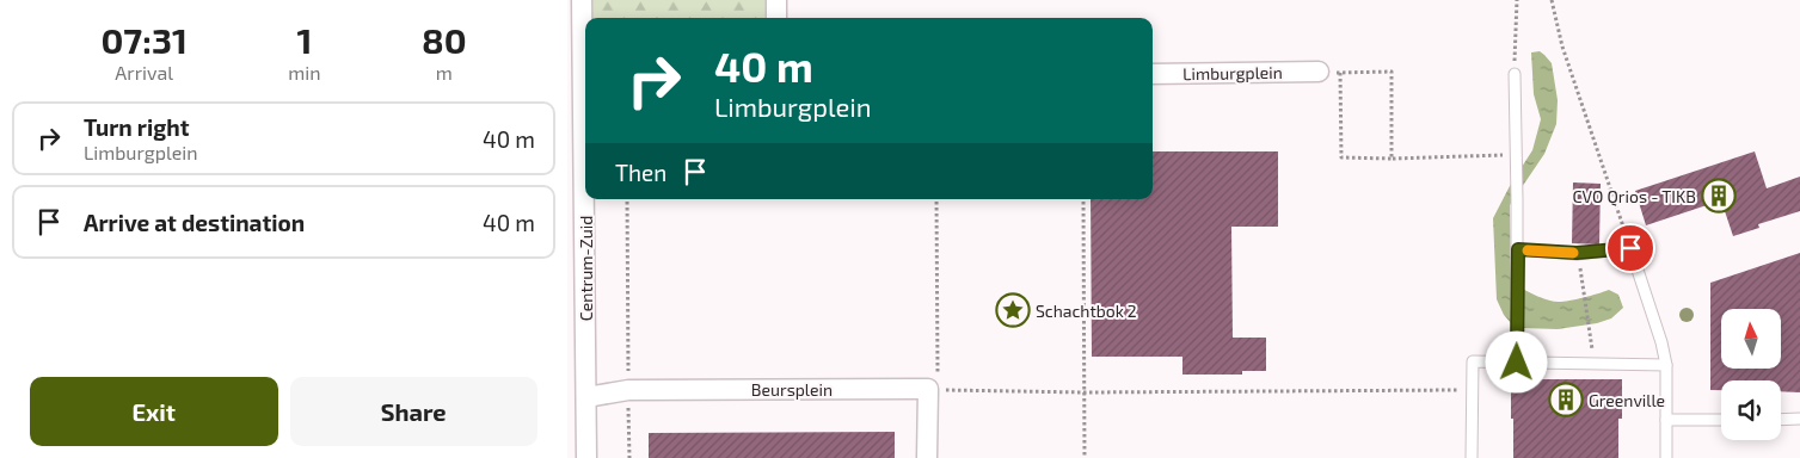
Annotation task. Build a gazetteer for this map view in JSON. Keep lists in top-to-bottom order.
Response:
{
  "streets": {
    "street": ["Limburgplein", "Centrum-Zuid", "Beursplein"]
  },
  "crossings": [
    ["Centrum-Zuid", "Beursplein"]
  ],
  "places": {
    "building": ["CVO Qrios - TIKB", "Greenville"],
    "place": ["Schachtbok 2"]
  },
  "north": "top",
  "page": {
    "eta": [
      "07:31",
      "Arrival",
      "1",
      "min",
      "80",
      "m"
    ],
    "turn": ["40 m", "Limburgplein"],
    "list": [
      {
        "name": "Turn right",
        "note": "Limburgplein",
        "value": "40 m"
      },
      {
        "name": "Arrive at destination",
        "value": "40 m"
      }
    ],
    "then": "Then",
    "buttons": ["Exit", "Share"]
  }
}
